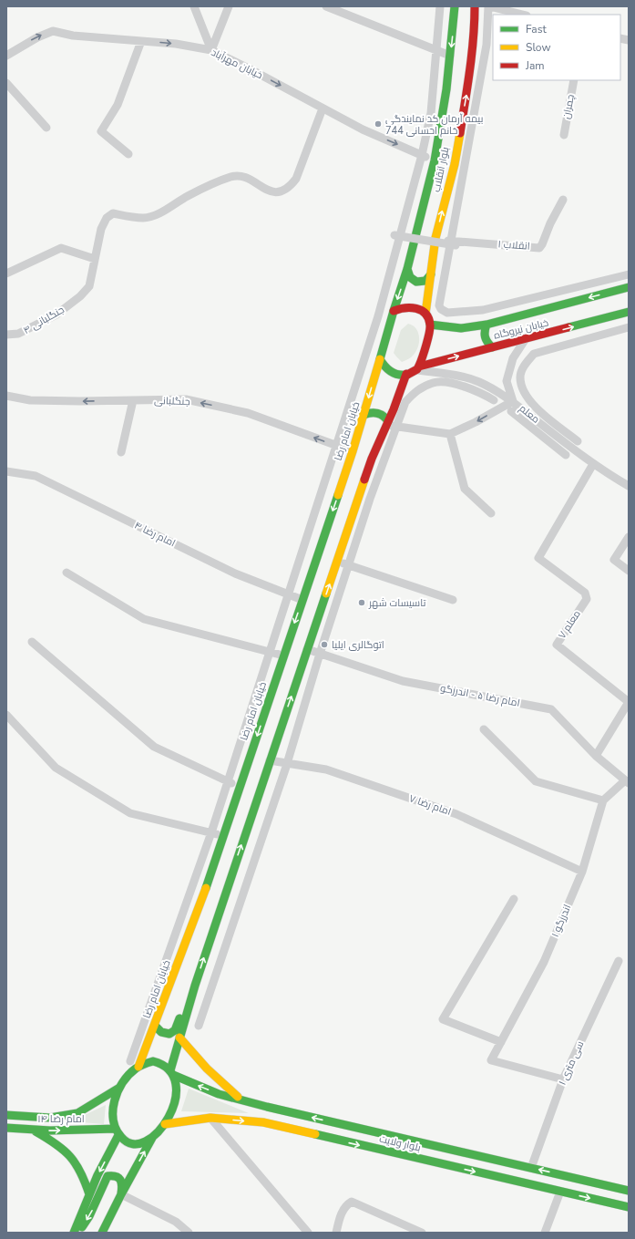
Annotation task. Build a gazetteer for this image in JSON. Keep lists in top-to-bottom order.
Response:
{
  "streets": {
    "main road": [
      "بلوار انقلاب",
      "خیابان نیروگاه",
      "خیابان امام رضا",
      "امام رضا ۱۴",
      "بلوار ولایت"
    ],
    "street": [
      "خیابان مهرآباد",
      "چمران",
      "انقلاب ۱",
      "جنگلبانی ۴",
      "جنگلبانی",
      "معلم",
      "امام رضا ۴",
      "معلم ۷",
      "امام رضا ۵ - اندرزگو",
      "امام رضا ۷",
      "اندرزگو ۱",
      "سی متری ۱"
    ]
  },
  "crossings": [
    ["خیابان مهرآباد", "بلوار انقلاب"],
    ["خیابان مهرآباد", "جنگلبانی ۴"],
    ["بلوار انقلاب", "انقلاب ۱"],
    ["بلوار انقلاب", "خیابان امام رضا"],
    ["خیابان نیروگاه", "معلم"],
    ["جنگلبانی", "خیابان امام رضا"],
    ["معلم", "معلم ۷"],
    ["خیابان امام رضا", "امام رضا ۴"],
    ["خیابان امام رضا", "امام رضا ۱۴"],
    ["خیابان امام رضا", "بلوار ولایت"],
    ["امام رضا ۷", "اندرزگو ۱"],
    ["اندرزگو ۱", "سی متری ۱"],
    ["سی متری ۱", "بلوار ولایت"],
    ["امام رضا ۱۴", "بلوار ولایت"]
  ],
  "one_way": ["خیابان مهرآباد", "جنگلبانی"],
  "places": ["بیمه آرمان کد نمایندگی 744 خانم احسانی", "تاسیسات شهر", "اتوگالری ایلیا"],
  "legend": ["Fast", "Slow", "Jam"]
}
